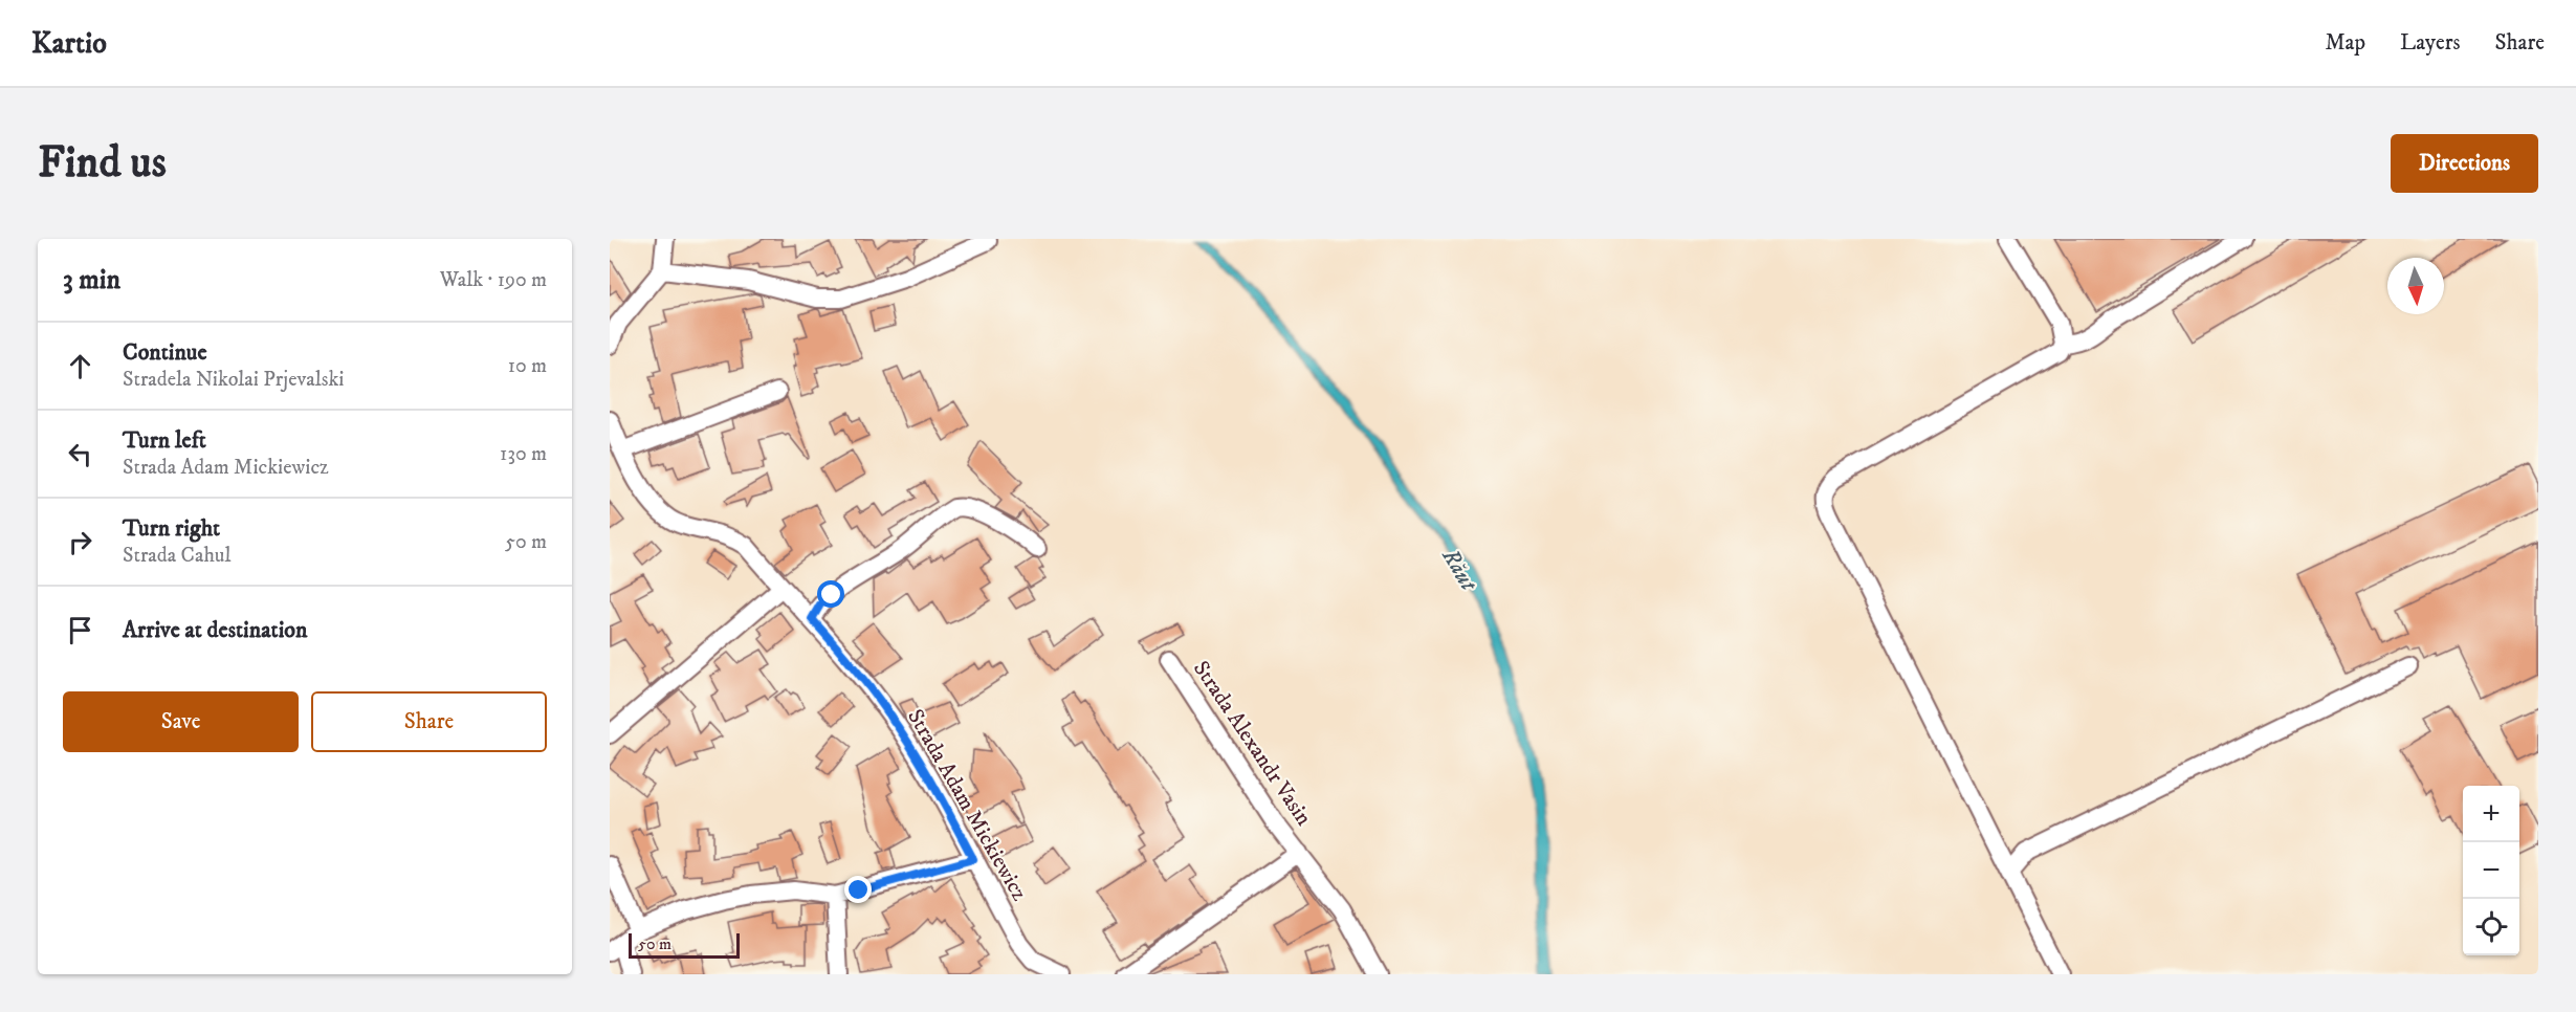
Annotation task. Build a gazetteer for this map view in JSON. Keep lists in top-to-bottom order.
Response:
{
  "streets": {
    "street": ["Strada Alexandr Vasin", "Strada Adam Mickiewicz"]
  },
  "water": ["Răut"],
  "scale_bar": "50 m",
  "north": "bottom",
  "page": {
    "header": "Kartio",
    "nav": ["Map", "Layers", "Share"],
    "buttons": [
      "Directions",
      ["Save", "Share"]
    ],
    "title": "Find us",
    "heading": ["3 min", "Walk · 190 m"],
    "list": [
      ["Continue", "Stradela Nikolai Prjevalski", "10 m"],
      ["Turn left", "Strada Adam Mickiewicz", "130 m"],
      ["Turn right", "Strada Cahul", "50 m"],
      "Arrive at destination"
    ],
    "map_buttons": ["+", "−"],
    "scale": "50 m"
  }
}
